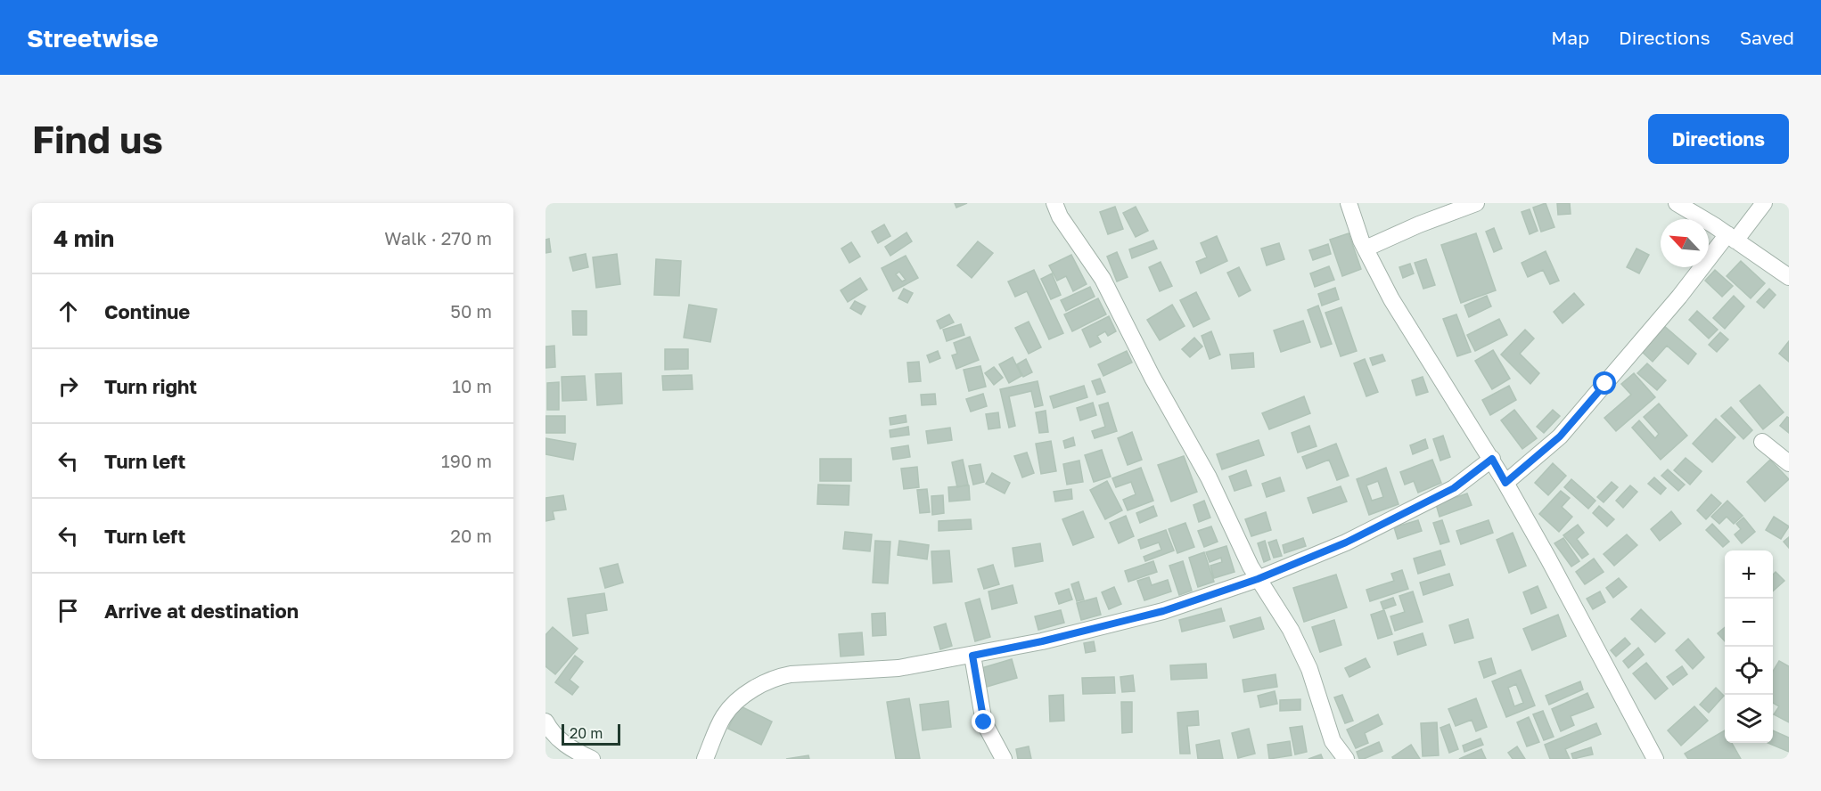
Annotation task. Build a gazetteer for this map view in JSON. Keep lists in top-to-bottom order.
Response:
{
  "scale_bar": "20 m",
  "north": "top left",
  "page": {
    "header": "Streetwise",
    "nav": ["Map", "Directions", "Saved"],
    "buttons": "Directions",
    "title": "Find us",
    "heading": ["4 min", "Walk · 270 m"],
    "list": [
      ["Continue", "50 m"],
      ["Turn right", "10 m"],
      ["Turn left", "190 m"],
      ["Turn left", "20 m"],
      "Arrive at destination"
    ],
    "map_buttons": ["+", "−"],
    "scale": "20 m"
  }
}
